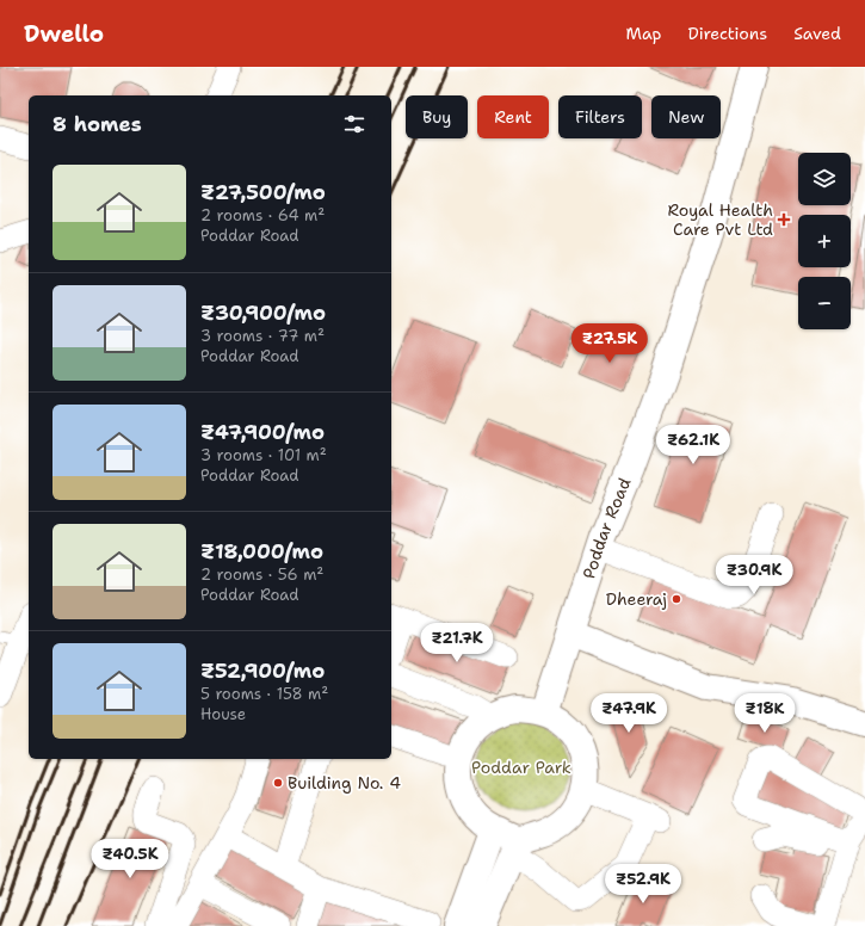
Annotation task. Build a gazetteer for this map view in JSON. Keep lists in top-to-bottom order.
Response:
{
  "streets": {
    "street": ["Poddar Road"]
  },
  "parks": ["Poddar Park"],
  "places": {
    "health": ["Royal Health Care Pvt Ltd"],
    "other": ["Dheeraj", "Building No. 4"]
  },
  "page": {
    "header": "Dwello",
    "nav": ["Map", "Directions", "Saved"],
    "chip": [
      "Buy",
      "Rent",
      "Filters",
      "New"
    ],
    "heading": "8 homes",
    "map_buttons": ["+", "−"],
    "list": [
      {
        "name": "₹27,500/mo",
        "note": "2 rooms · 64 m² · Poddar Road"
      },
      {
        "name": "₹30,900/mo",
        "note": "3 rooms · 77 m² · Poddar Road"
      },
      {
        "name": "₹47,900/mo",
        "note": "3 rooms · 101 m² · Poddar Road"
      },
      {
        "name": "₹18,000/mo",
        "note": "2 rooms · 56 m² · Poddar Road"
      },
      {
        "name": "₹52,900/mo",
        "note": "5 rooms · 158 m² · House"
      }
    ],
    "price": [
      "₹27.5K",
      "₹62.1K",
      "₹30.9K",
      "₹21.7K",
      "₹47.9K",
      "₹18K",
      "₹40.5K",
      "₹52.9K"
    ]
  }
}
